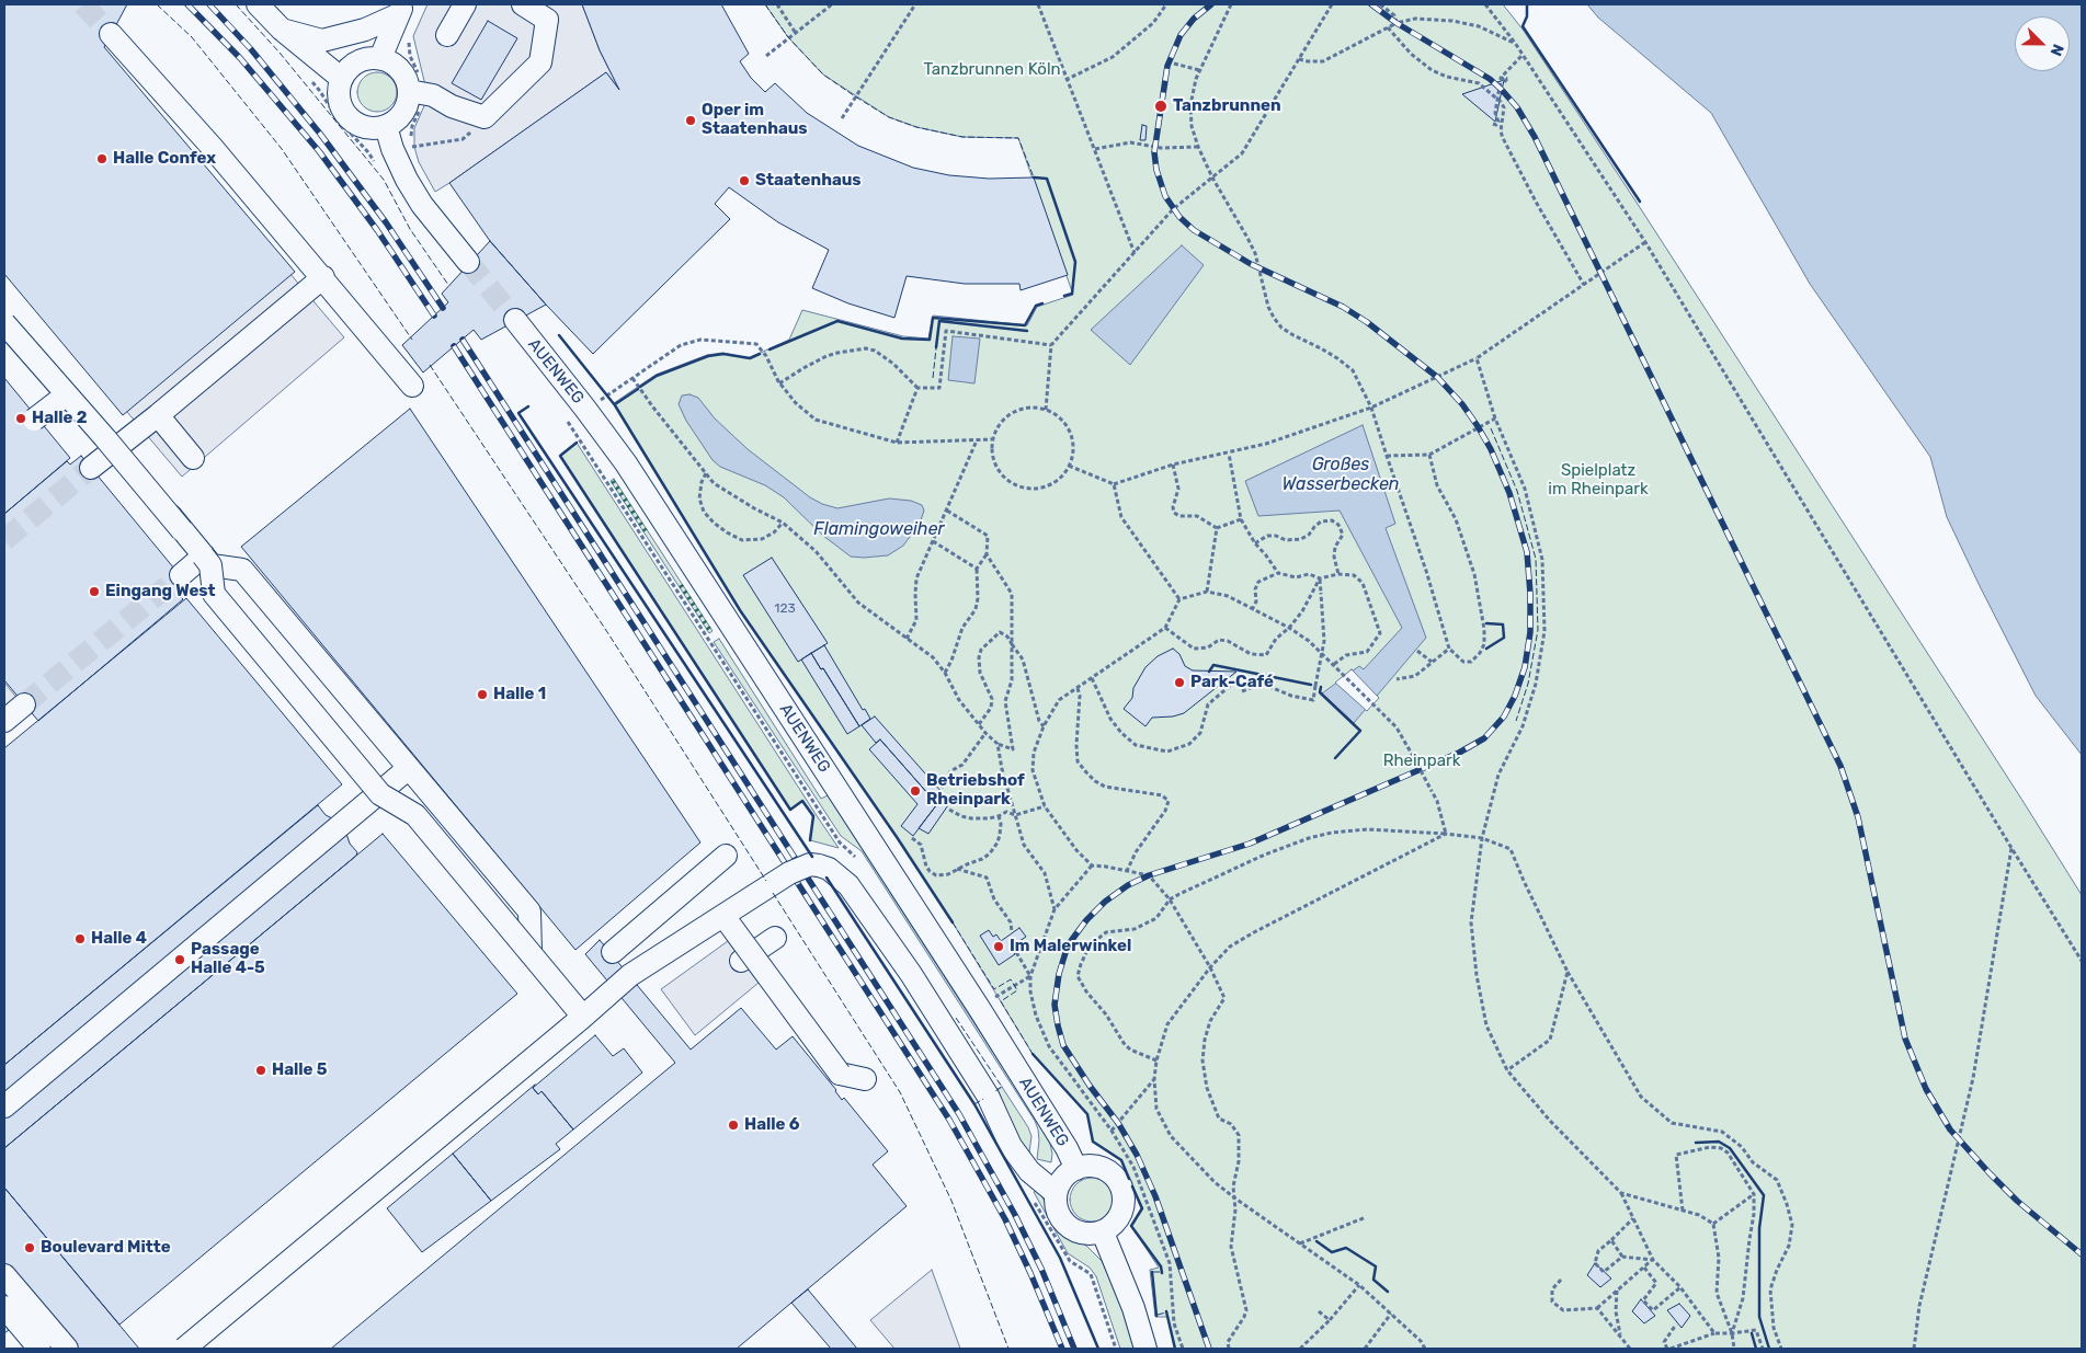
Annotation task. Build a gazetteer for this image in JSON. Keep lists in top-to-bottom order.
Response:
{
  "streets": {
    "street": ["AUENWEG"]
  },
  "water": ["Großes Wasserbecken", "Flamingoweiher"],
  "parks": ["Tanzbrunnen Köln", "Spielplatz im Rheinpark", "Rheinpark"],
  "places": [
    "Tanzbrunnen",
    "Oper im Staatenhaus",
    "Halle Confex",
    "Staatenhaus",
    "Halle 2",
    "Eingang West",
    "Park-Café",
    "Halle 1",
    "Betriebshof Rheinpark",
    "Halle 4",
    "Im Malerwinkel",
    "Passage Halle 4-5",
    "Halle 5",
    "Halle 6",
    "Boulevard Mitte"
  ],
  "house_numbers": ["123"],
  "north": "bottom right"
}
